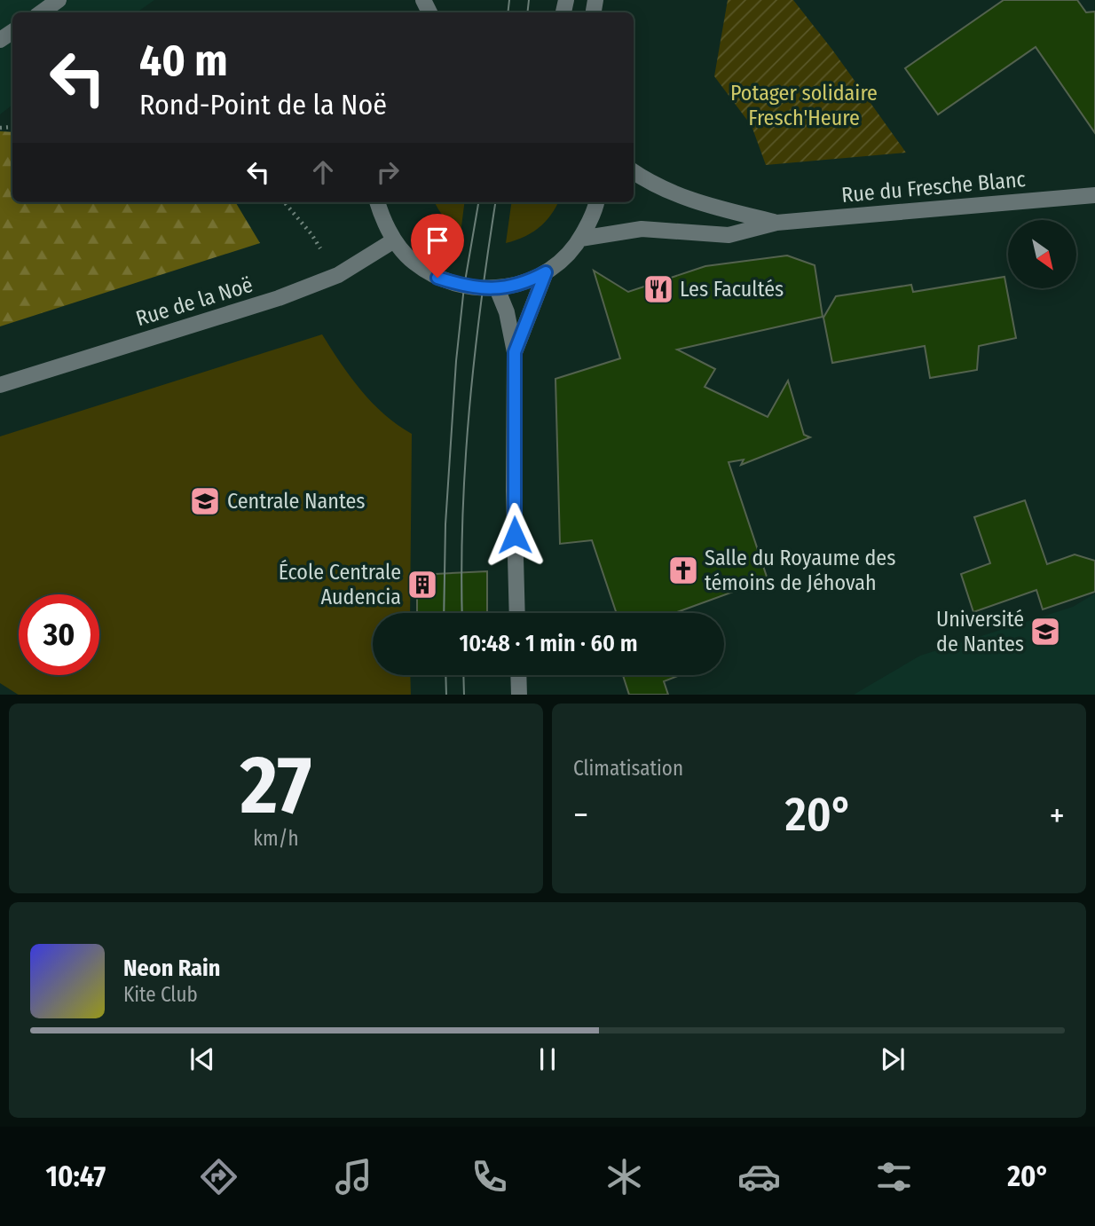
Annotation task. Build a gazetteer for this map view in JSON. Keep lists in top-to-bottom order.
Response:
{
  "streets": {
    "street": ["Rue du Fresche Blanc", "Rue de la Noë"]
  },
  "parks": ["Potager solidaire Fresch'Heure"],
  "places": {
    "restaurant": ["Les Facultés"],
    "school or university": ["Centrale Nantes", "Université de Nantes"],
    "church": ["Salle du Royaume des témoins de Jéhovah"],
    "building": ["École Centrale Audencia"]
  },
  "north": "bottom right",
  "page": {
    "turn": ["40 m", "Rond-Point de la Noë"],
    "limit": "30",
    "trip": "10:48 · 1 min · 60 m",
    "tile": [
      ["27", "km/h"],
      "Climatisation"
    ],
    "heat": ["−", "20°", "+"],
    "song": ["Neon Rain", "Kite Club"],
    "tabs": ["10:47", "20°"]
  }
}
